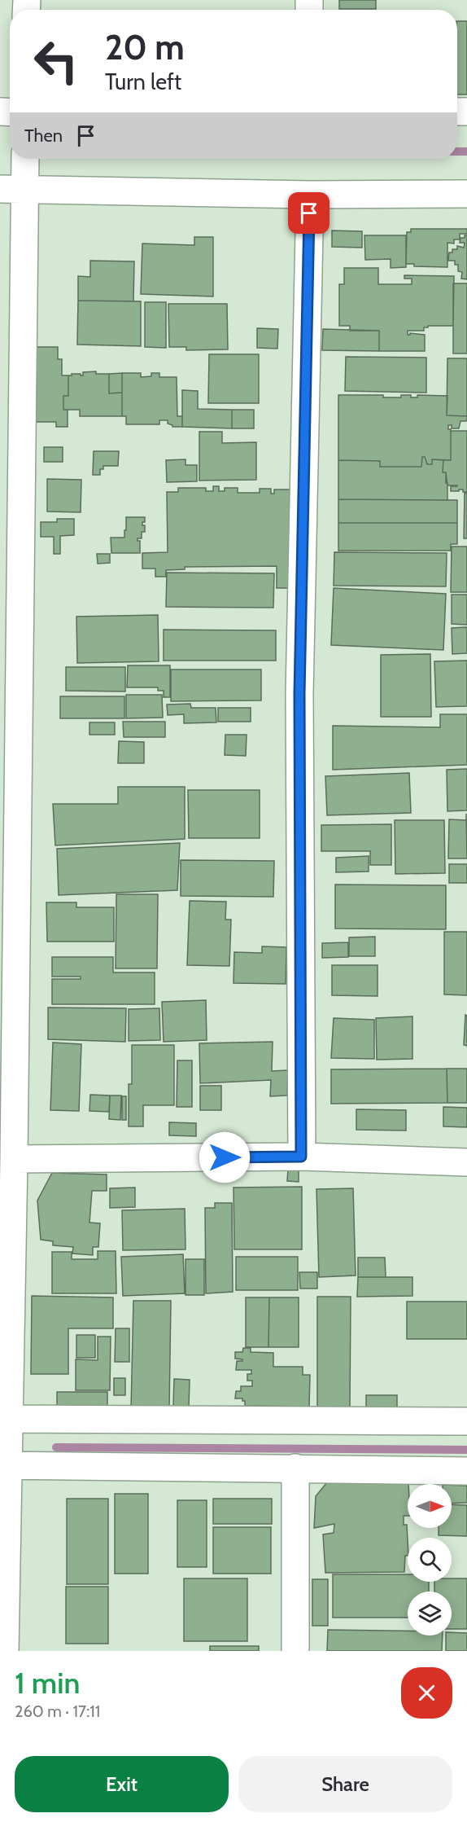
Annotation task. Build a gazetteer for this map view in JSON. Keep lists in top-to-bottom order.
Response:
{
  "north": "right",
  "page": {
    "turn": ["20 m", "Turn left"],
    "then": "Then",
    "heading": ["1 min", "260 m · 17:11"],
    "buttons": ["Exit", "Share"]
  }
}
